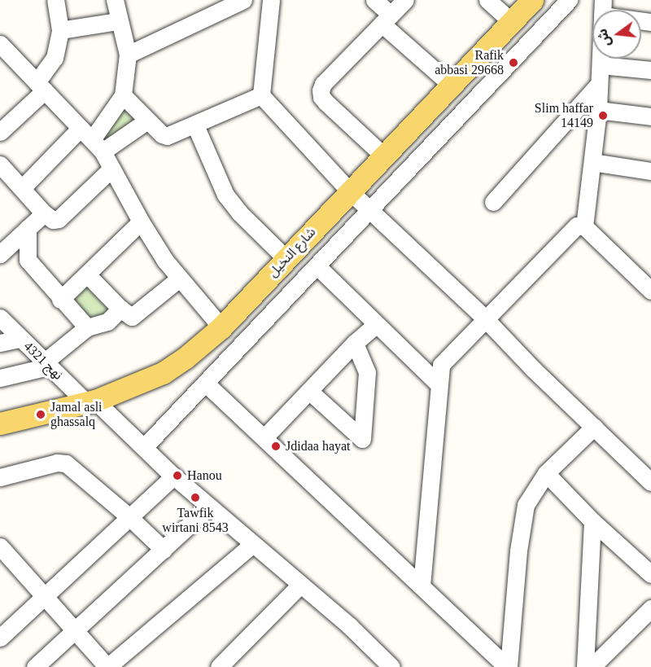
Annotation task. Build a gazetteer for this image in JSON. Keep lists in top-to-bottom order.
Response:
{
  "streets": {
    "main road": ["شارع النخيل"],
    "street": ["نهج 4321"]
  },
  "crossings": [
    ["شارع النخيل", "نهج 4321"]
  ],
  "places": [
    "Rafik abbasi 29668",
    "Slim haffar 14149",
    "Jamal asli ghassalq",
    "Jdidaa hayat",
    "Hanou",
    "Tawfik wirtani 8543"
  ],
  "north": "left"
}
